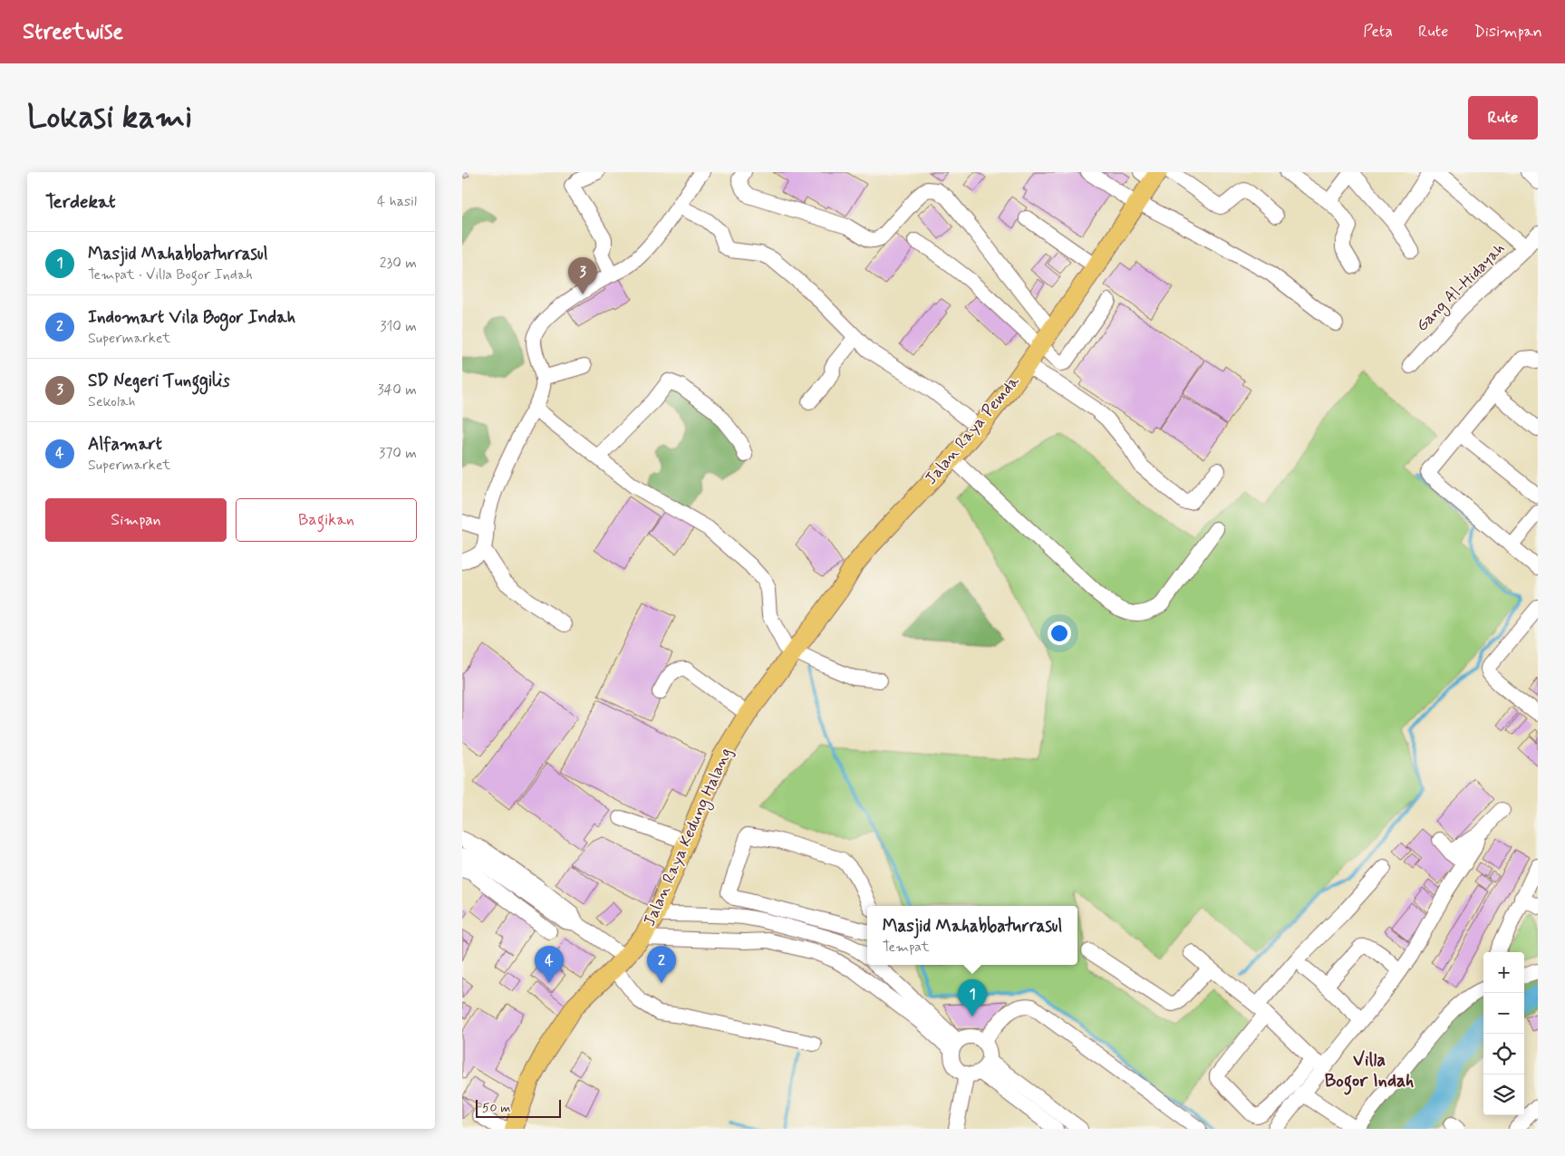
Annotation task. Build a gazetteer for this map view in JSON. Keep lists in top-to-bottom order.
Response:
{
  "streets": {
    "main road": ["Jalan Raya Pemda", "Jalan Raya Kedung Halang"],
    "street": ["Gang Al-Hidayah"]
  },
  "crossings": [
    ["Jalan Raya Pemda", "Jalan Raya Kedung Halang"]
  ],
  "districts": ["Villa Bogor Indah"],
  "scale_bar": "50 m",
  "page": {
    "header": "Streetwise",
    "nav": ["Peta", "Rute", "Disimpan"],
    "buttons": [
      "Rute",
      ["Simpan", "Bagikan"]
    ],
    "title": "Lokasi kami",
    "heading": ["Terdekat", "4 hasil"],
    "list": [
      {
        "mark": "1",
        "name": "Masjid Mahabbaturrasul",
        "note": "Tempat · Villa Bogor Indah",
        "value": "230 m"
      },
      {
        "mark": "2",
        "name": "Indomart Vila Bogor Indah",
        "note": "Supermarket",
        "value": "310 m"
      },
      {
        "mark": "3",
        "name": "SD Negeri Tunggilis",
        "note": "Sekolah",
        "value": "340 m"
      },
      {
        "mark": "4",
        "name": "Alfamart",
        "note": "Supermarket",
        "value": "370 m"
      }
    ],
    "pins": [
      "3",
      "2",
      "4",
      "1"
    ],
    "popup": ["Masjid Mahabbaturrasul", "Tempat"],
    "map_buttons": ["+", "−"],
    "scale": "50 m"
  }
}
